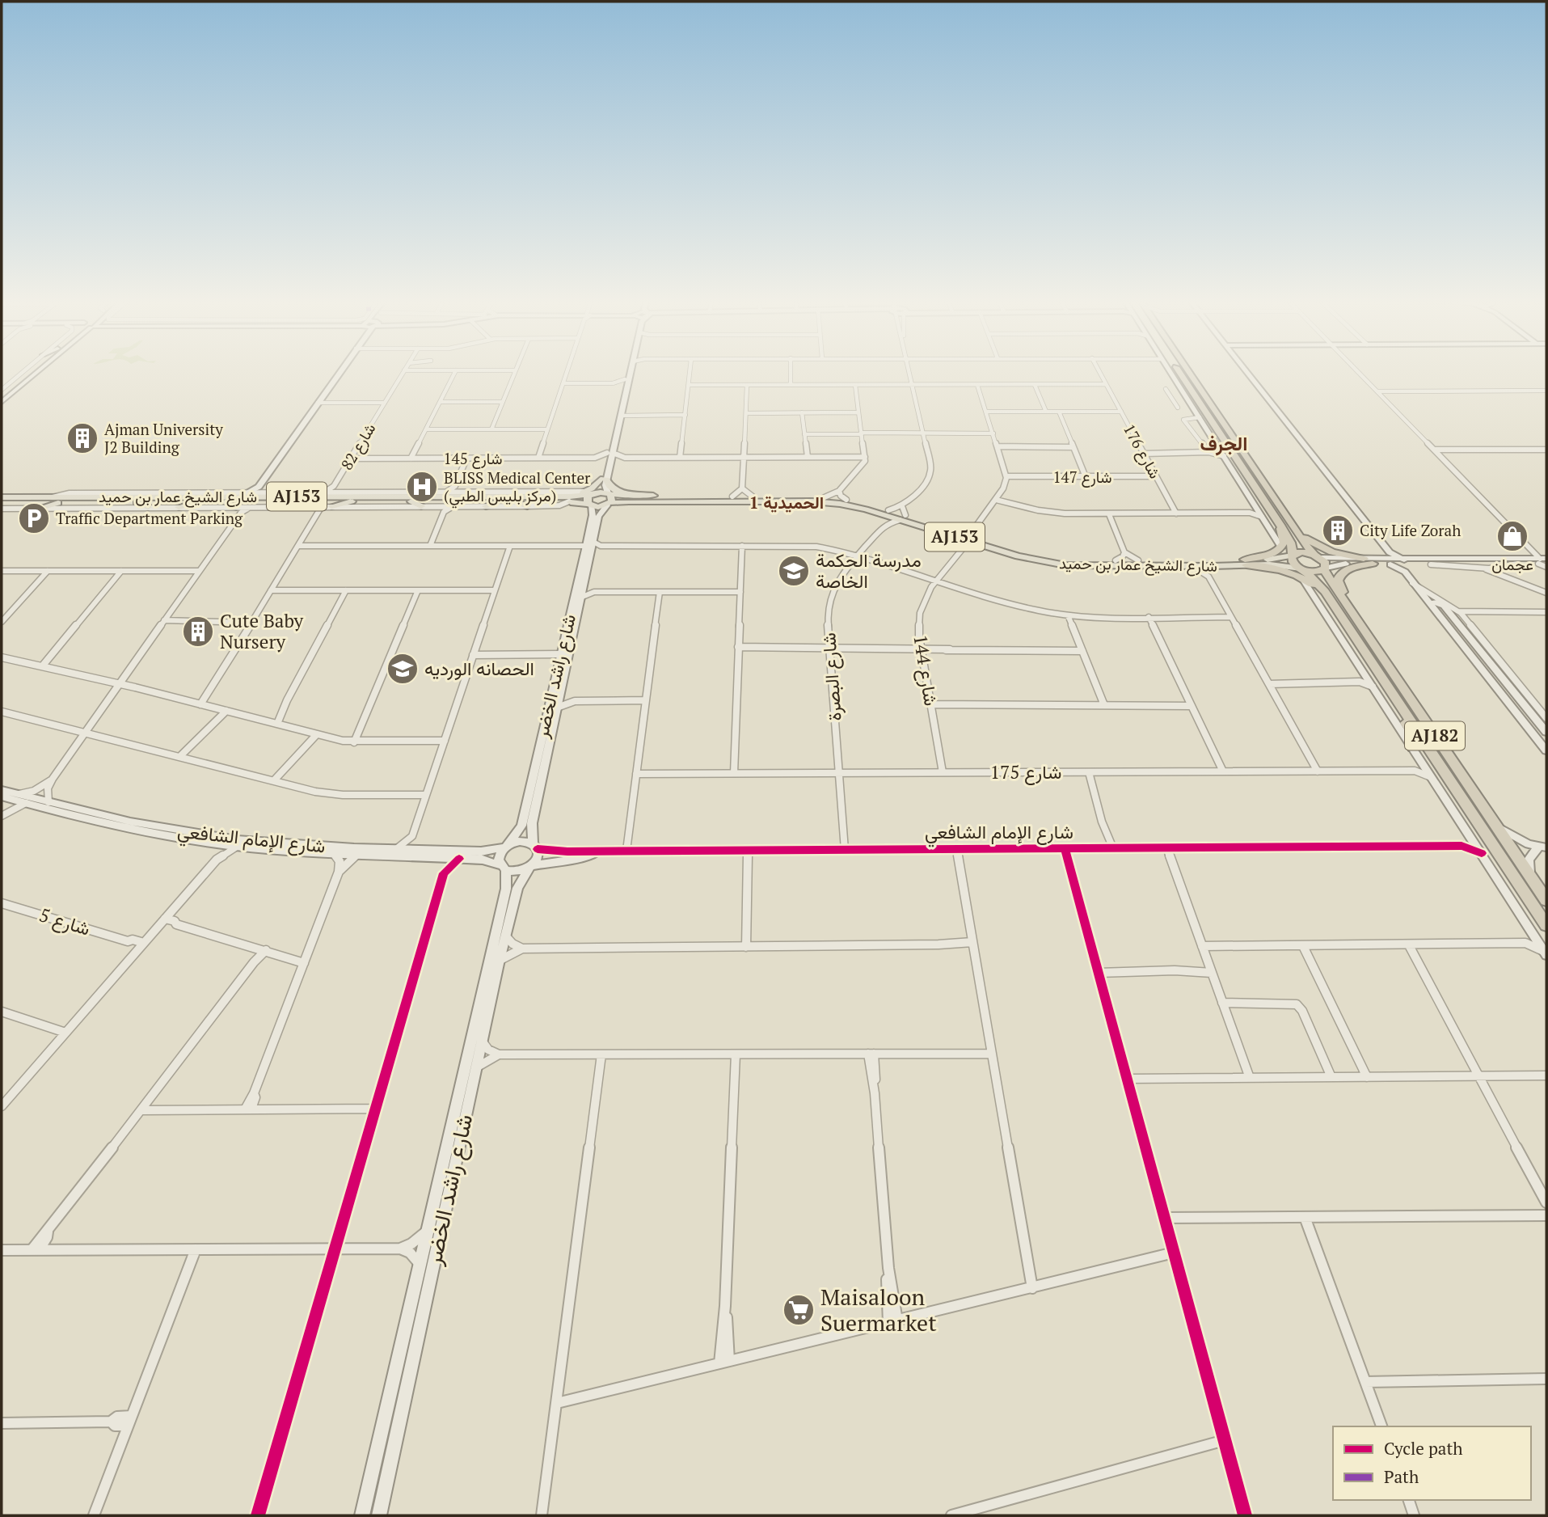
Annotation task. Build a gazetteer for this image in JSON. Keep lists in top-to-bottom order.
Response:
{
  "streets": {
    "highway": ["AJ182"],
    "main road": ["شارع الشيخ عمار بن حميد", "AJ153"],
    "street": [
      "شارع 82",
      "شارع 176",
      "شارع 145",
      "شارع 147",
      "شارع 144",
      "شارع راشد الخضر",
      "شارع البصرة",
      "شارع 175",
      "شارع الإمام الشافعي",
      "شارع 5"
    ]
  },
  "crossings": [
    ["شارع 82", "شارع 145"],
    ["شارع 176", "شارع 147"],
    ["شارع الشيخ عمار بن حميد", "شارع راشد الخضر"],
    ["شارع 144", "شارع 175"],
    ["شارع راشد الخضر", "شارع الإمام الشافعي"],
    ["شارع البصرة", "شارع 175"],
    ["شارع البصرة", "شارع الإمام الشافعي"]
  ],
  "districts": ["الجرف", "الحميدية 1"],
  "places": {
    "building": ["Ajman University J2 Building", "City Life Zorah", "Cute Baby Nursery"],
    "hospital": ["BLISS Medical Center (مركز بليس الطبي)"],
    "parking": ["Traffic Department Parking"],
    "shop": ["عجمان"],
    "school or university": ["مدرسة الحكمة الخاصة", "الحصانه الورديه"],
    "supermarket": ["Maisaloon Suermarket"]
  },
  "legend": ["Cycle path", "Path"]
}
